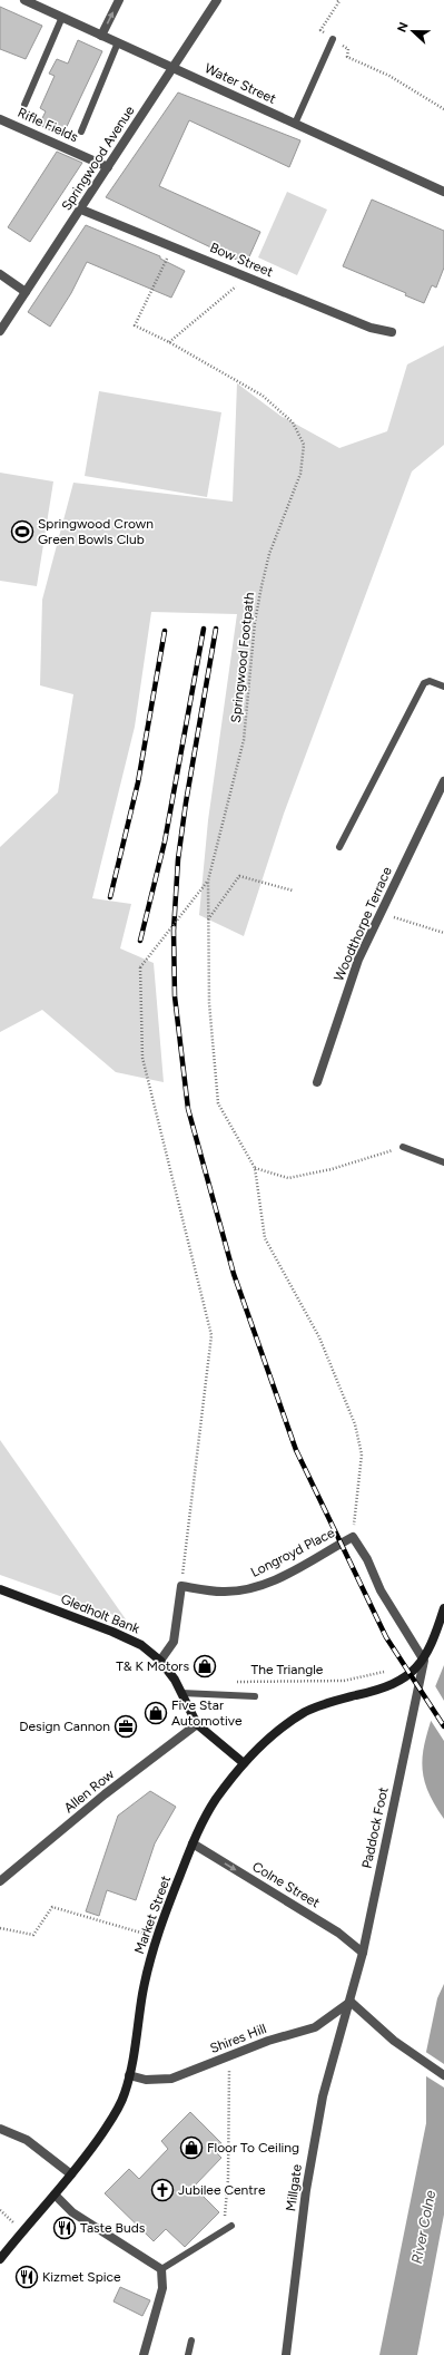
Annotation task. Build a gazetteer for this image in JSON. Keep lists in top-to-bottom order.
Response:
{
  "streets": {
    "street": [
      "Water Street",
      "Rifle Fields",
      "Springwood Avenue",
      "Bow Street",
      "Woodthorpe Terrace",
      "Longroyd Place",
      "Gledholt Bank",
      "Allen Row",
      "Paddock Foot",
      "Colne Street",
      "Market Street",
      "Shires Hill",
      "Millgate"
    ],
    "lane": ["The Triangle"],
    "path": ["Springwood Footpath"]
  },
  "crossings": [
    ["Water Street", "Springwood Avenue"],
    ["Rifle Fields", "Springwood Avenue"],
    ["Springwood Avenue", "Bow Street"],
    ["Bow Street", "Springwood Footpath"],
    ["Longroyd Place", "Paddock Foot"],
    ["Longroyd Place", "Market Street"],
    ["Gledholt Bank", "The Triangle"],
    ["Gledholt Bank", "Allen Row"],
    ["Gledholt Bank", "Market Street"],
    ["The Triangle", "Market Street"],
    ["Paddock Foot", "Colne Street"],
    ["Paddock Foot", "Market Street"],
    ["Paddock Foot", "Shires Hill"],
    ["Paddock Foot", "Millgate"],
    ["Colne Street", "Market Street"],
    ["Market Street", "Shires Hill"],
    ["Shires Hill", "Millgate"]
  ],
  "one_way": ["Colne Street"],
  "water": ["River Colne"],
  "places": {
    "sports": ["Springwood Crown Green Bowls Club"],
    "shop": ["T& K Motors", "Five Star Automotive", "Floor To Ceiling"],
    "office": ["Design Cannon"],
    "church": ["Jubilee Centre"],
    "restaurant": ["Taste Buds", "Kizmet Spice"]
  },
  "north": "left"
}
